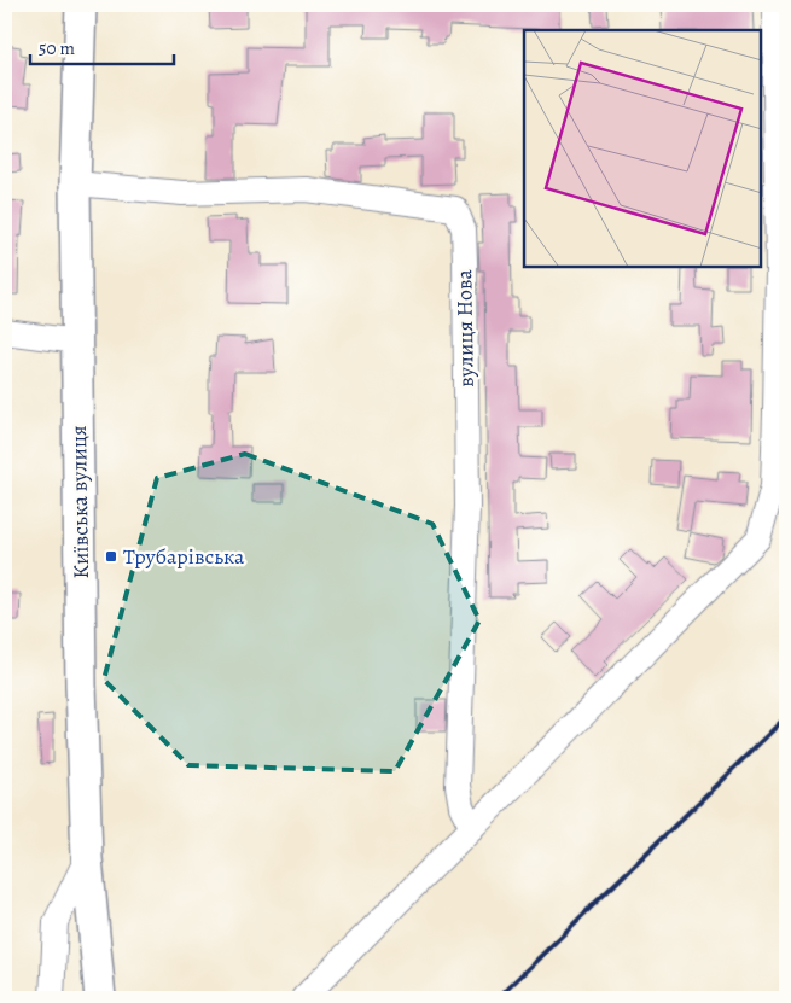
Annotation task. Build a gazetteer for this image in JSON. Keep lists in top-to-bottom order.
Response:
{
  "streets": {
    "main road": ["Київська вулиця"],
    "street": ["вулиця Нова"]
  },
  "crossings": [
    ["вулиця Нова", "Київська вулиця"]
  ],
  "places": {
    "transit": ["Трубарівська"]
  },
  "scale_bar": "50 m"
}
